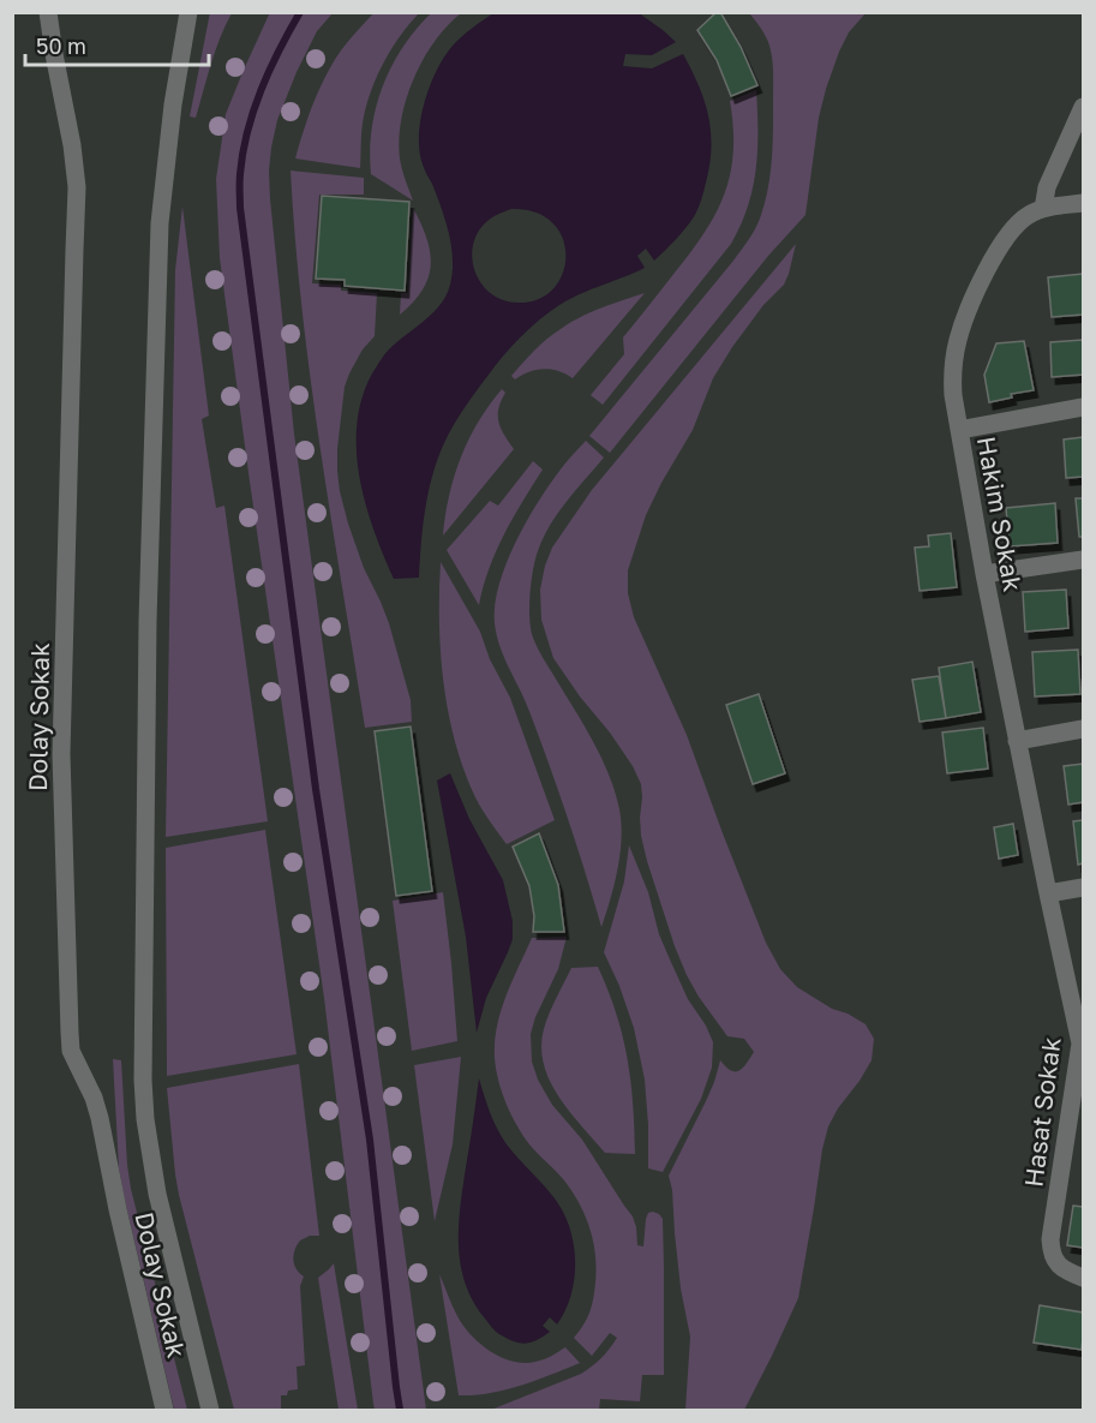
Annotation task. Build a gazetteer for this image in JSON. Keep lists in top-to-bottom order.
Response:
{
  "streets": {
    "street": ["Hakim Sokak", "Dolay Sokak", "Hasat Sokak"]
  },
  "crossings": [
    ["Hakim Sokak", "Hasat Sokak"]
  ],
  "scale_bar": "50 m"
}
